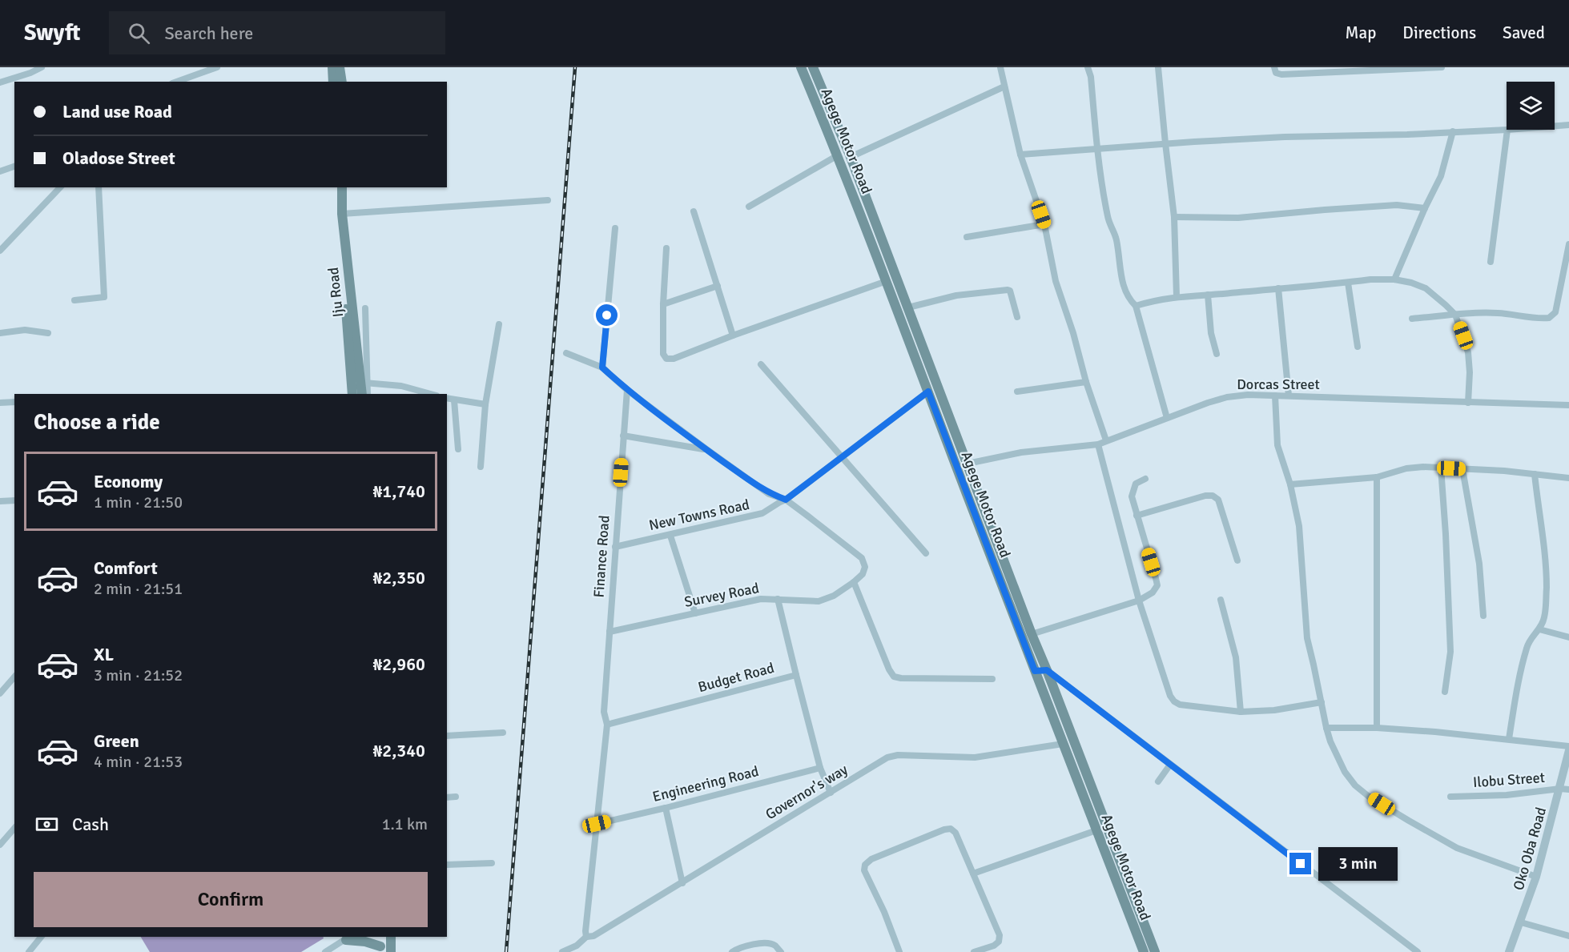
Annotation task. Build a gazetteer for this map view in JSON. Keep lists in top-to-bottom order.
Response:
{
  "streets": {
    "main road": ["Agege Motor Road", "Iju Road"],
    "street": [
      "Dorcas Street",
      "New Towns Road",
      "Finance Road",
      "Survey Road",
      "Budget Road",
      "Ilobu Street",
      "Engineering Road",
      "Governor's way",
      "Oko Oba Road"
    ]
  },
  "crossings": [
    ["Agege Motor Road", "Dorcas Street"],
    ["Agege Motor Road", "New Towns Road"],
    ["Agege Motor Road", "Governor's way"],
    ["New Towns Road", "Finance Road"],
    ["New Towns Road", "Survey Road"],
    ["Finance Road", "Survey Road"],
    ["Finance Road", "Budget Road"],
    ["Finance Road", "Engineering Road"],
    ["Finance Road", "Governor's way"],
    ["Survey Road", "Budget Road"],
    ["Ilobu Street", "Oko Oba Road"]
  ],
  "page": {
    "header": "Swyft",
    "search": "Search here",
    "nav": ["Map", "Directions", "Saved"],
    "banner": ["Land use Road", "Oladose Street"],
    "heading": "Choose a ride",
    "list": [
      {
        "name": "Economy",
        "note": "1 min · 21:50",
        "value": "₦1,740"
      },
      {
        "name": "Comfort",
        "note": "2 min · 21:51",
        "value": "₦2,350"
      },
      {
        "name": "XL",
        "note": "3 min · 21:52",
        "value": "₦2,960"
      },
      {
        "name": "Green",
        "note": "4 min · 21:53",
        "value": "₦2,340"
      }
    ],
    "pay": ["Cash", "1.1 km"],
    "bubble": "3 min",
    "buttons": "Confirm"
  }
}
